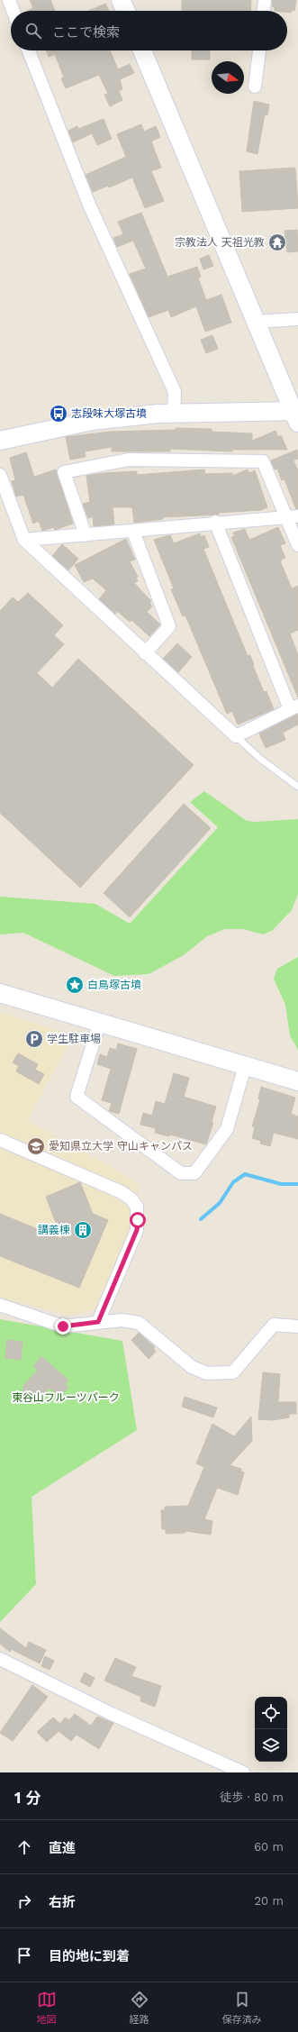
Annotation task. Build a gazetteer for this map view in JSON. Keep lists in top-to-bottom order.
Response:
{
  "parks": ["東谷山フルーツパーク"],
  "places": {
    "temple": ["宗教法人 天祖光教"],
    "bus stop": ["志段味大塚古墳"],
    "place": ["白鳥塚古墳"],
    "parking": ["学生駐車場"],
    "school or university": ["愛知県立大学 守山キャンパス"],
    "building": ["講義棟"]
  },
  "north": "right",
  "page": {
    "search": "ここで検索",
    "heading": ["1 分", "徒歩 · 80 m"],
    "list": [
      ["直進", "60 m"],
      ["右折", "20 m"],
      "目的地に到着"
    ],
    "nav": ["地図", "経路", "保存済み"]
  }
}
